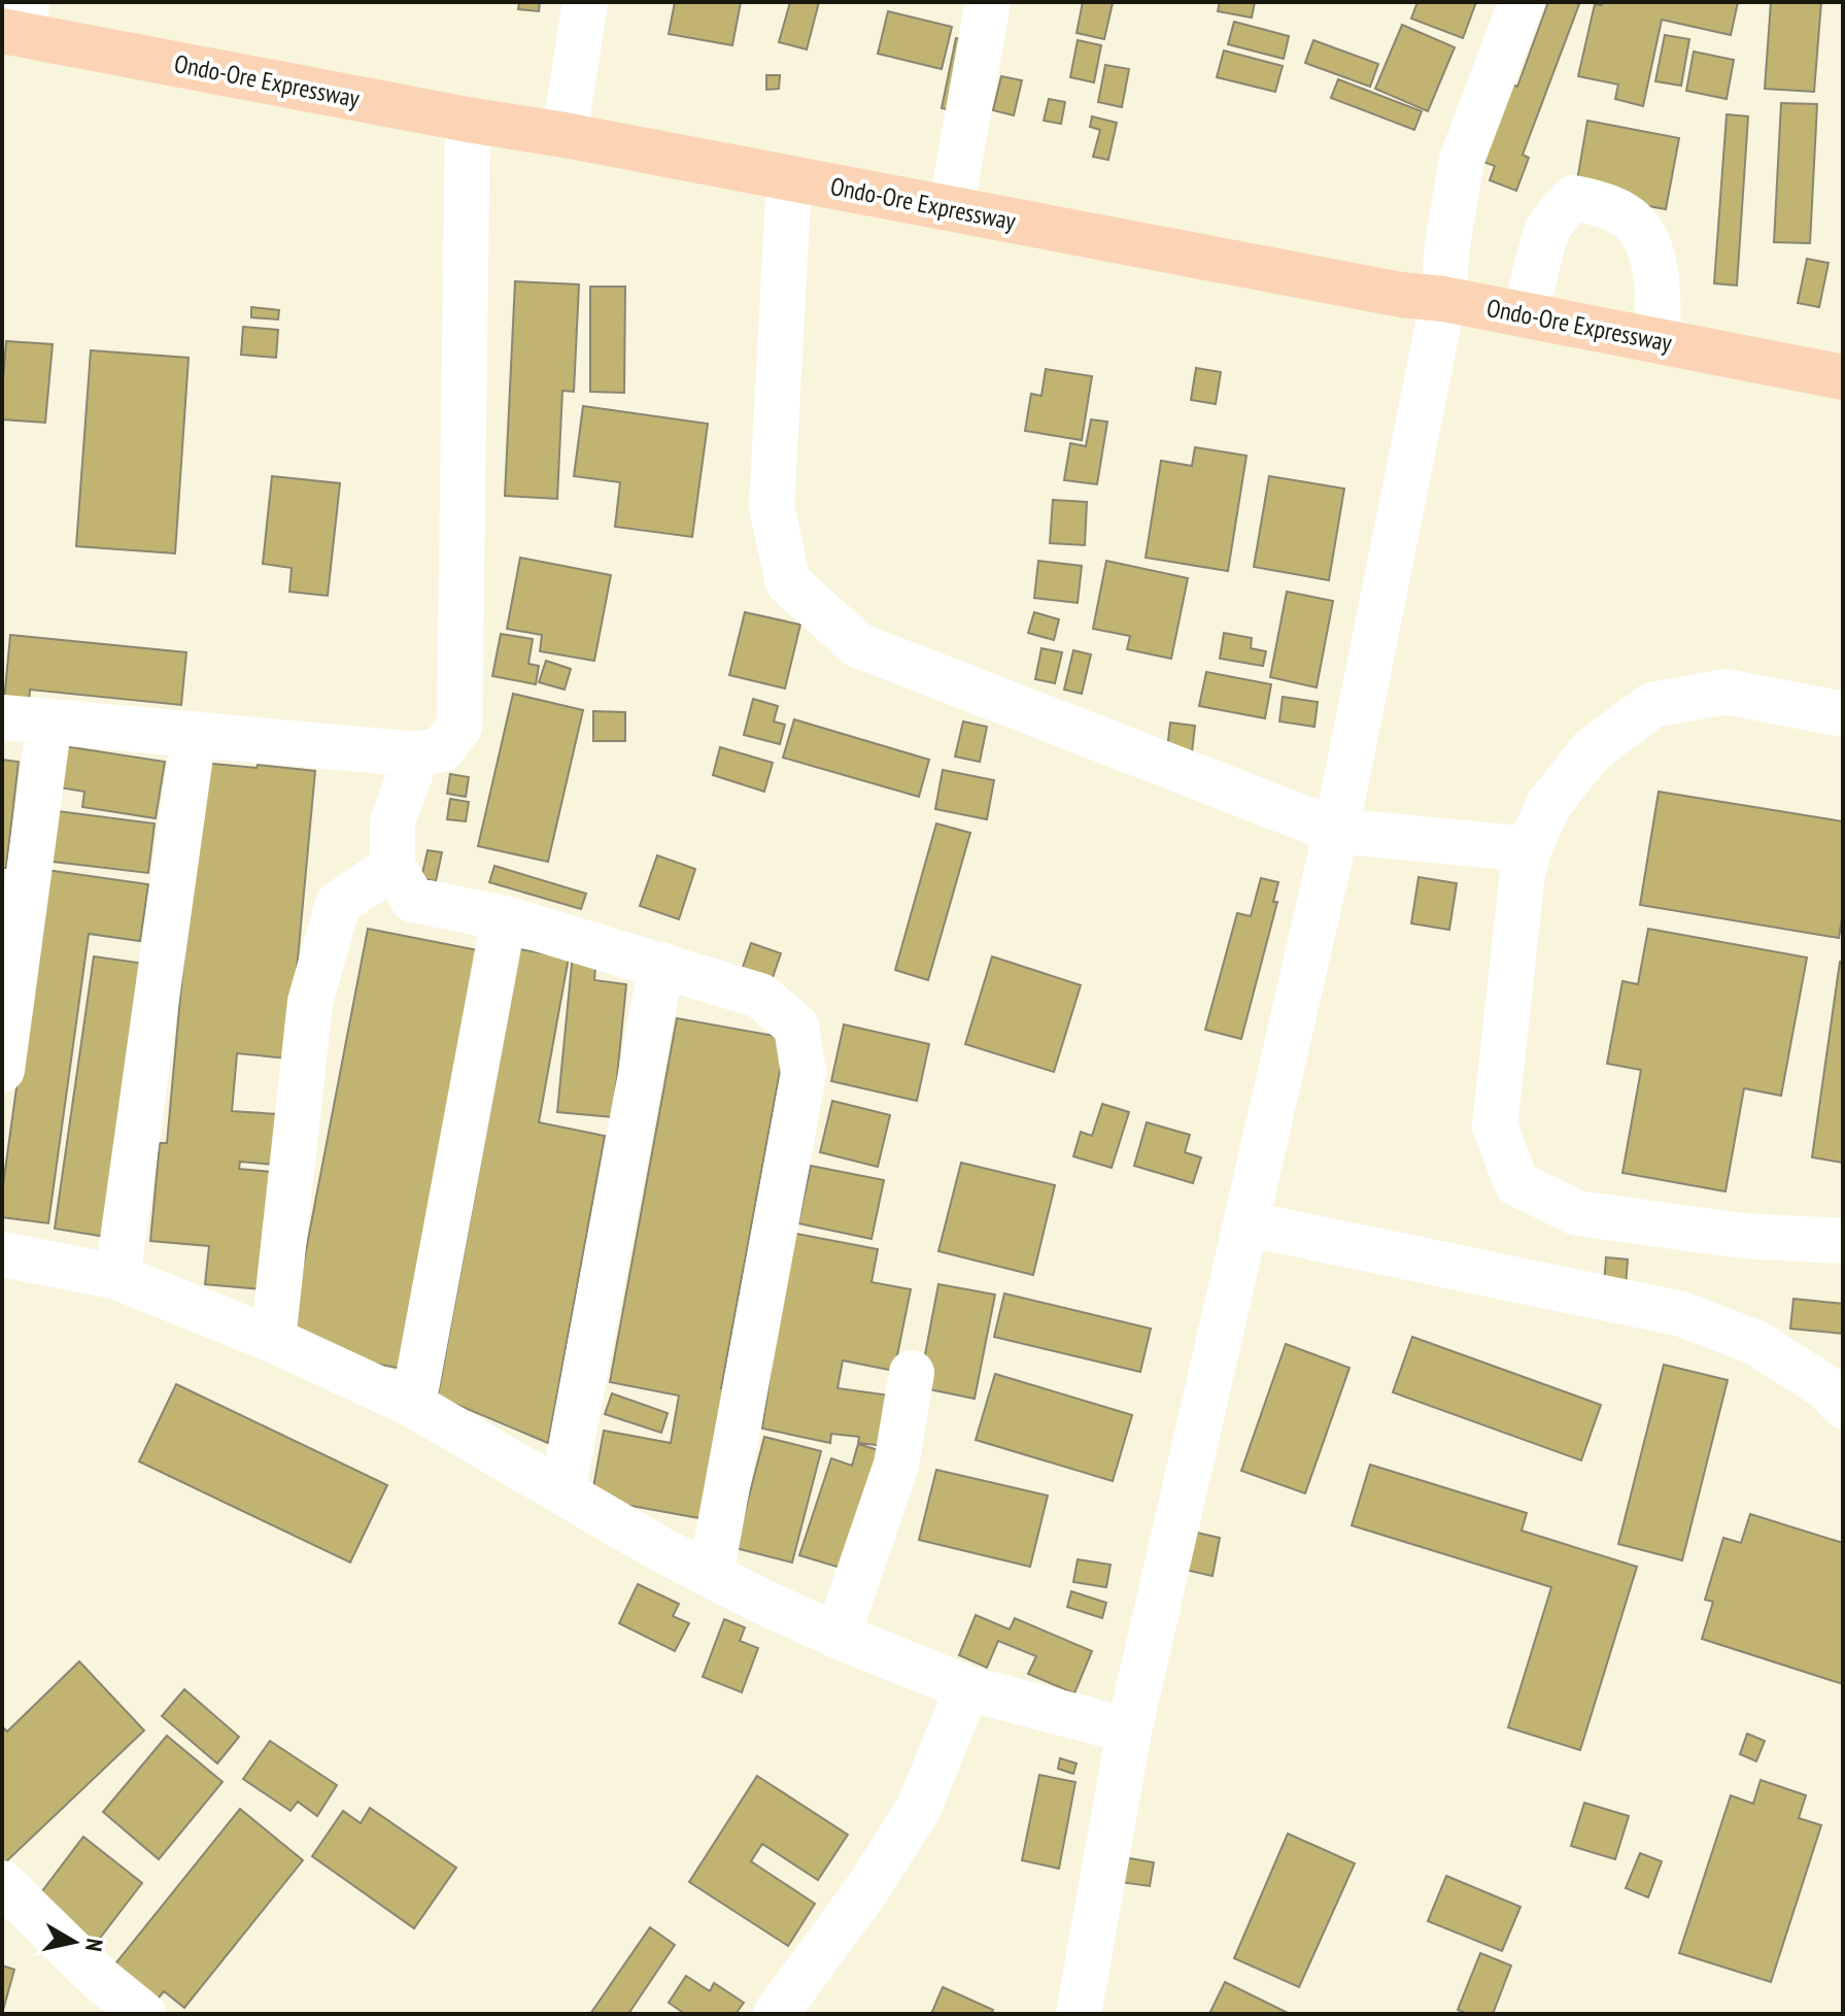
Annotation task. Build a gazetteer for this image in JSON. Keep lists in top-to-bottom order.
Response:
{
  "streets": {
    "main road": ["Ondo-Ore Expressway"]
  },
  "north": "right"
}
